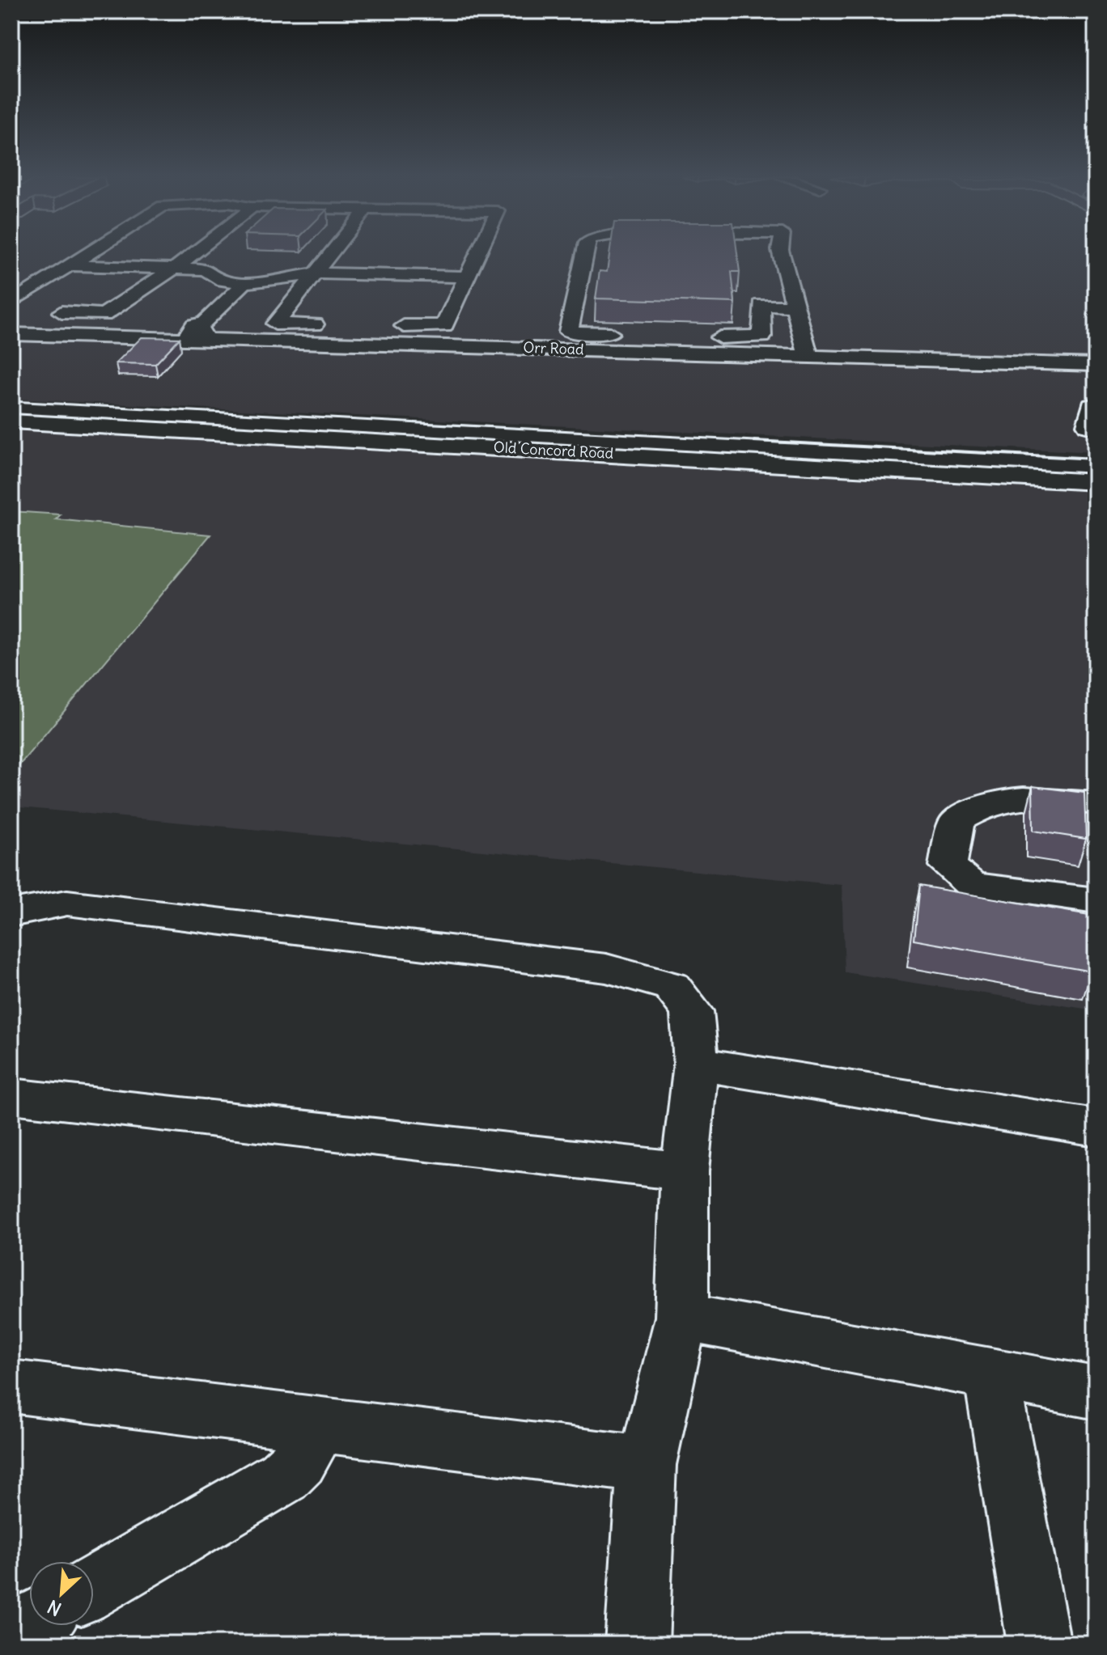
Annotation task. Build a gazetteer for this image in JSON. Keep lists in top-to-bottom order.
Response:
{
  "streets": {
    "street": ["Orr Road", "Old Concord Road"]
  },
  "north": "bottom left"
}
